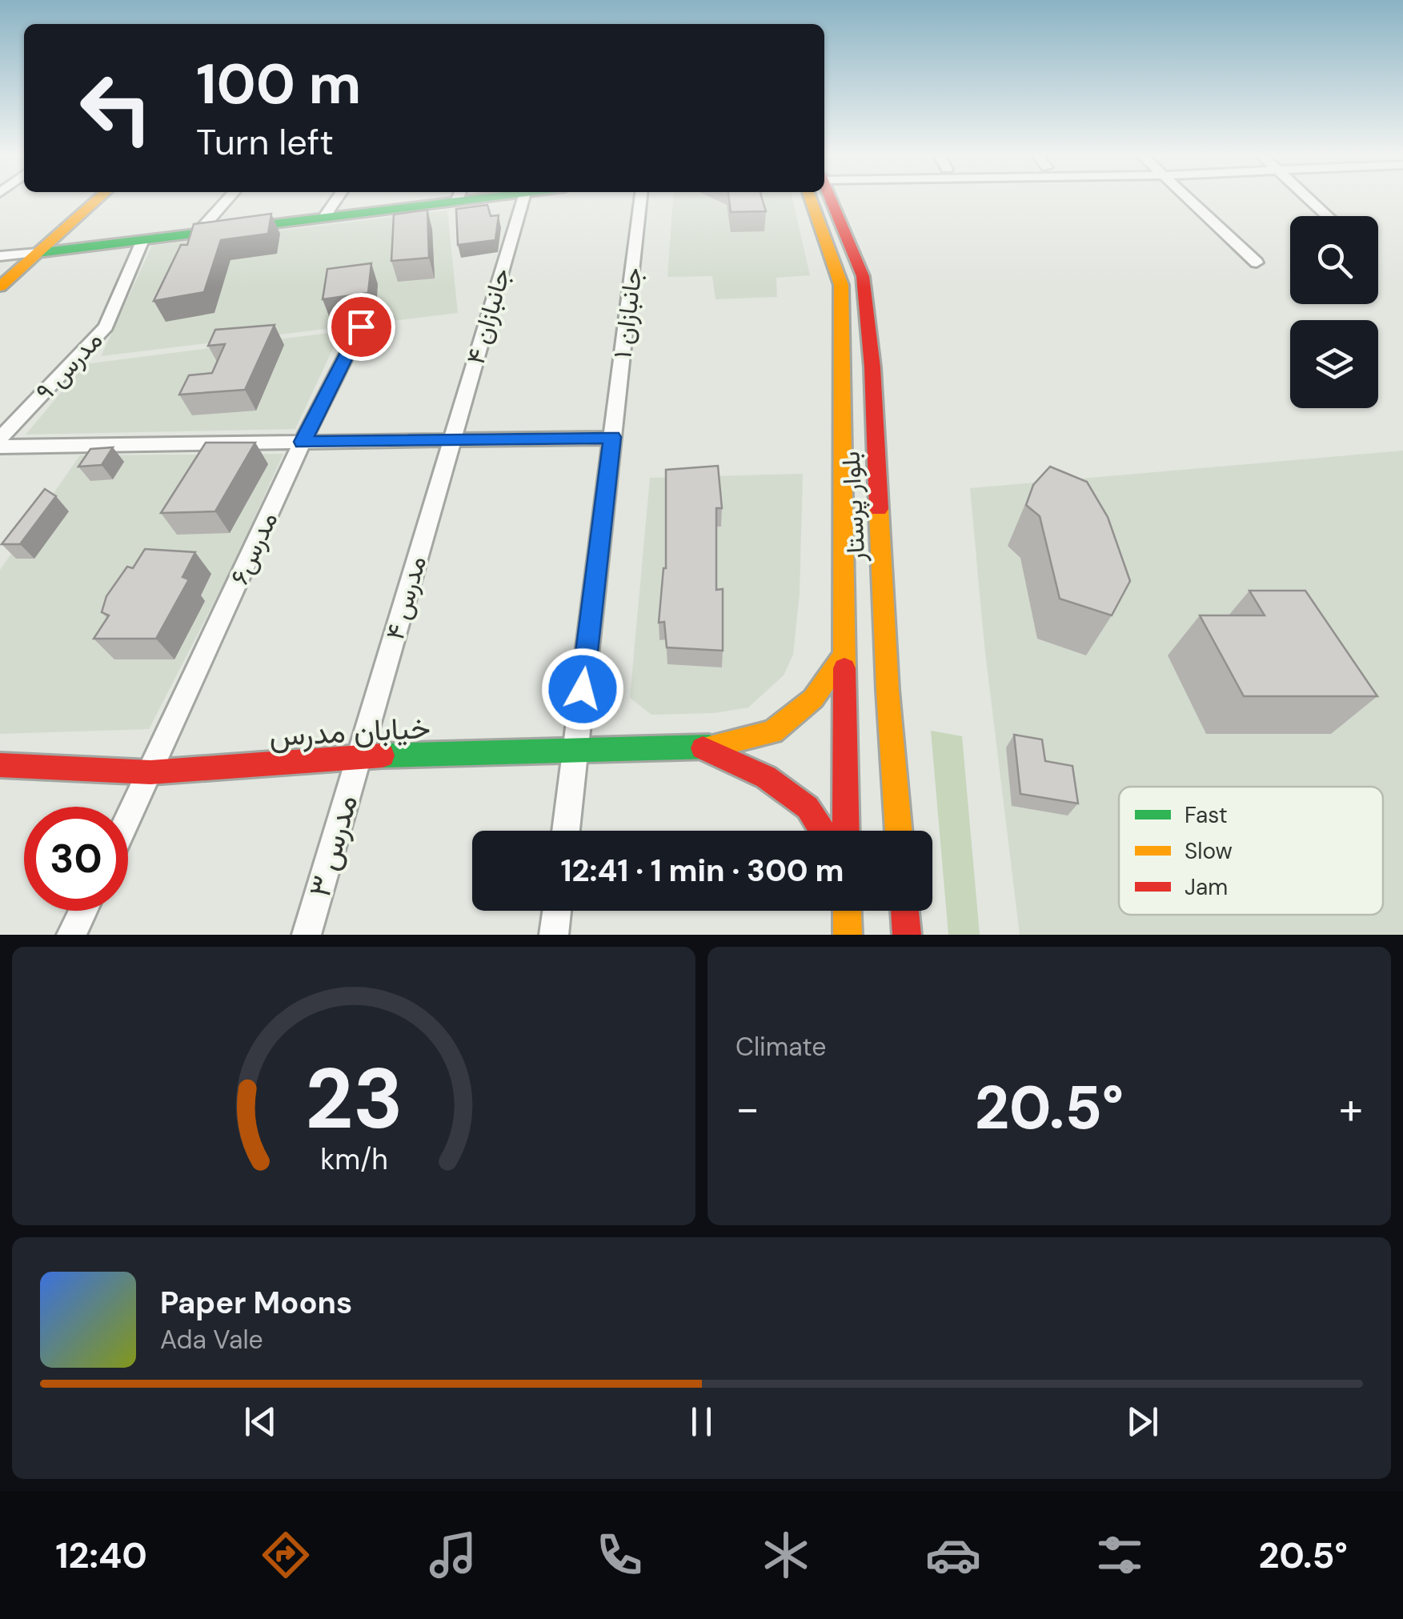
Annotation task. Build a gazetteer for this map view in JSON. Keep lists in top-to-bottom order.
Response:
{
  "streets": {
    "main road": ["بلوار پرستار", "خیابان مدرس"],
    "street": [
      "جانبازان ۱",
      "جانبازان ۴",
      "مدرس ۹",
      "مدرس۶",
      "مدرس ۴",
      "مدرس ۳"
    ]
  },
  "crossings": [
    ["جانبازان ۱", "خیابان مدرس"],
    ["جانبازان ۴", "مدرس ۴"],
    ["مدرس۶", "خیابان مدرس"],
    ["مدرس ۴", "خیابان مدرس"],
    ["مدرس ۴", "مدرس ۳"],
    ["خیابان مدرس", "مدرس ۳"]
  ],
  "legend": ["Fast", "Slow", "Jam"],
  "page": {
    "turn": ["100 m", "Turn left"],
    "limit": "30",
    "trip": "12:41 · 1 min · 300 m",
    "tile": "Climate",
    "heat": ["−", "20.5°", "+"],
    "song": ["Paper Moons", "Ada Vale"],
    "tabs": ["12:40", "20.5°"],
    "gauge": ["23", "km/h"]
  }
}
